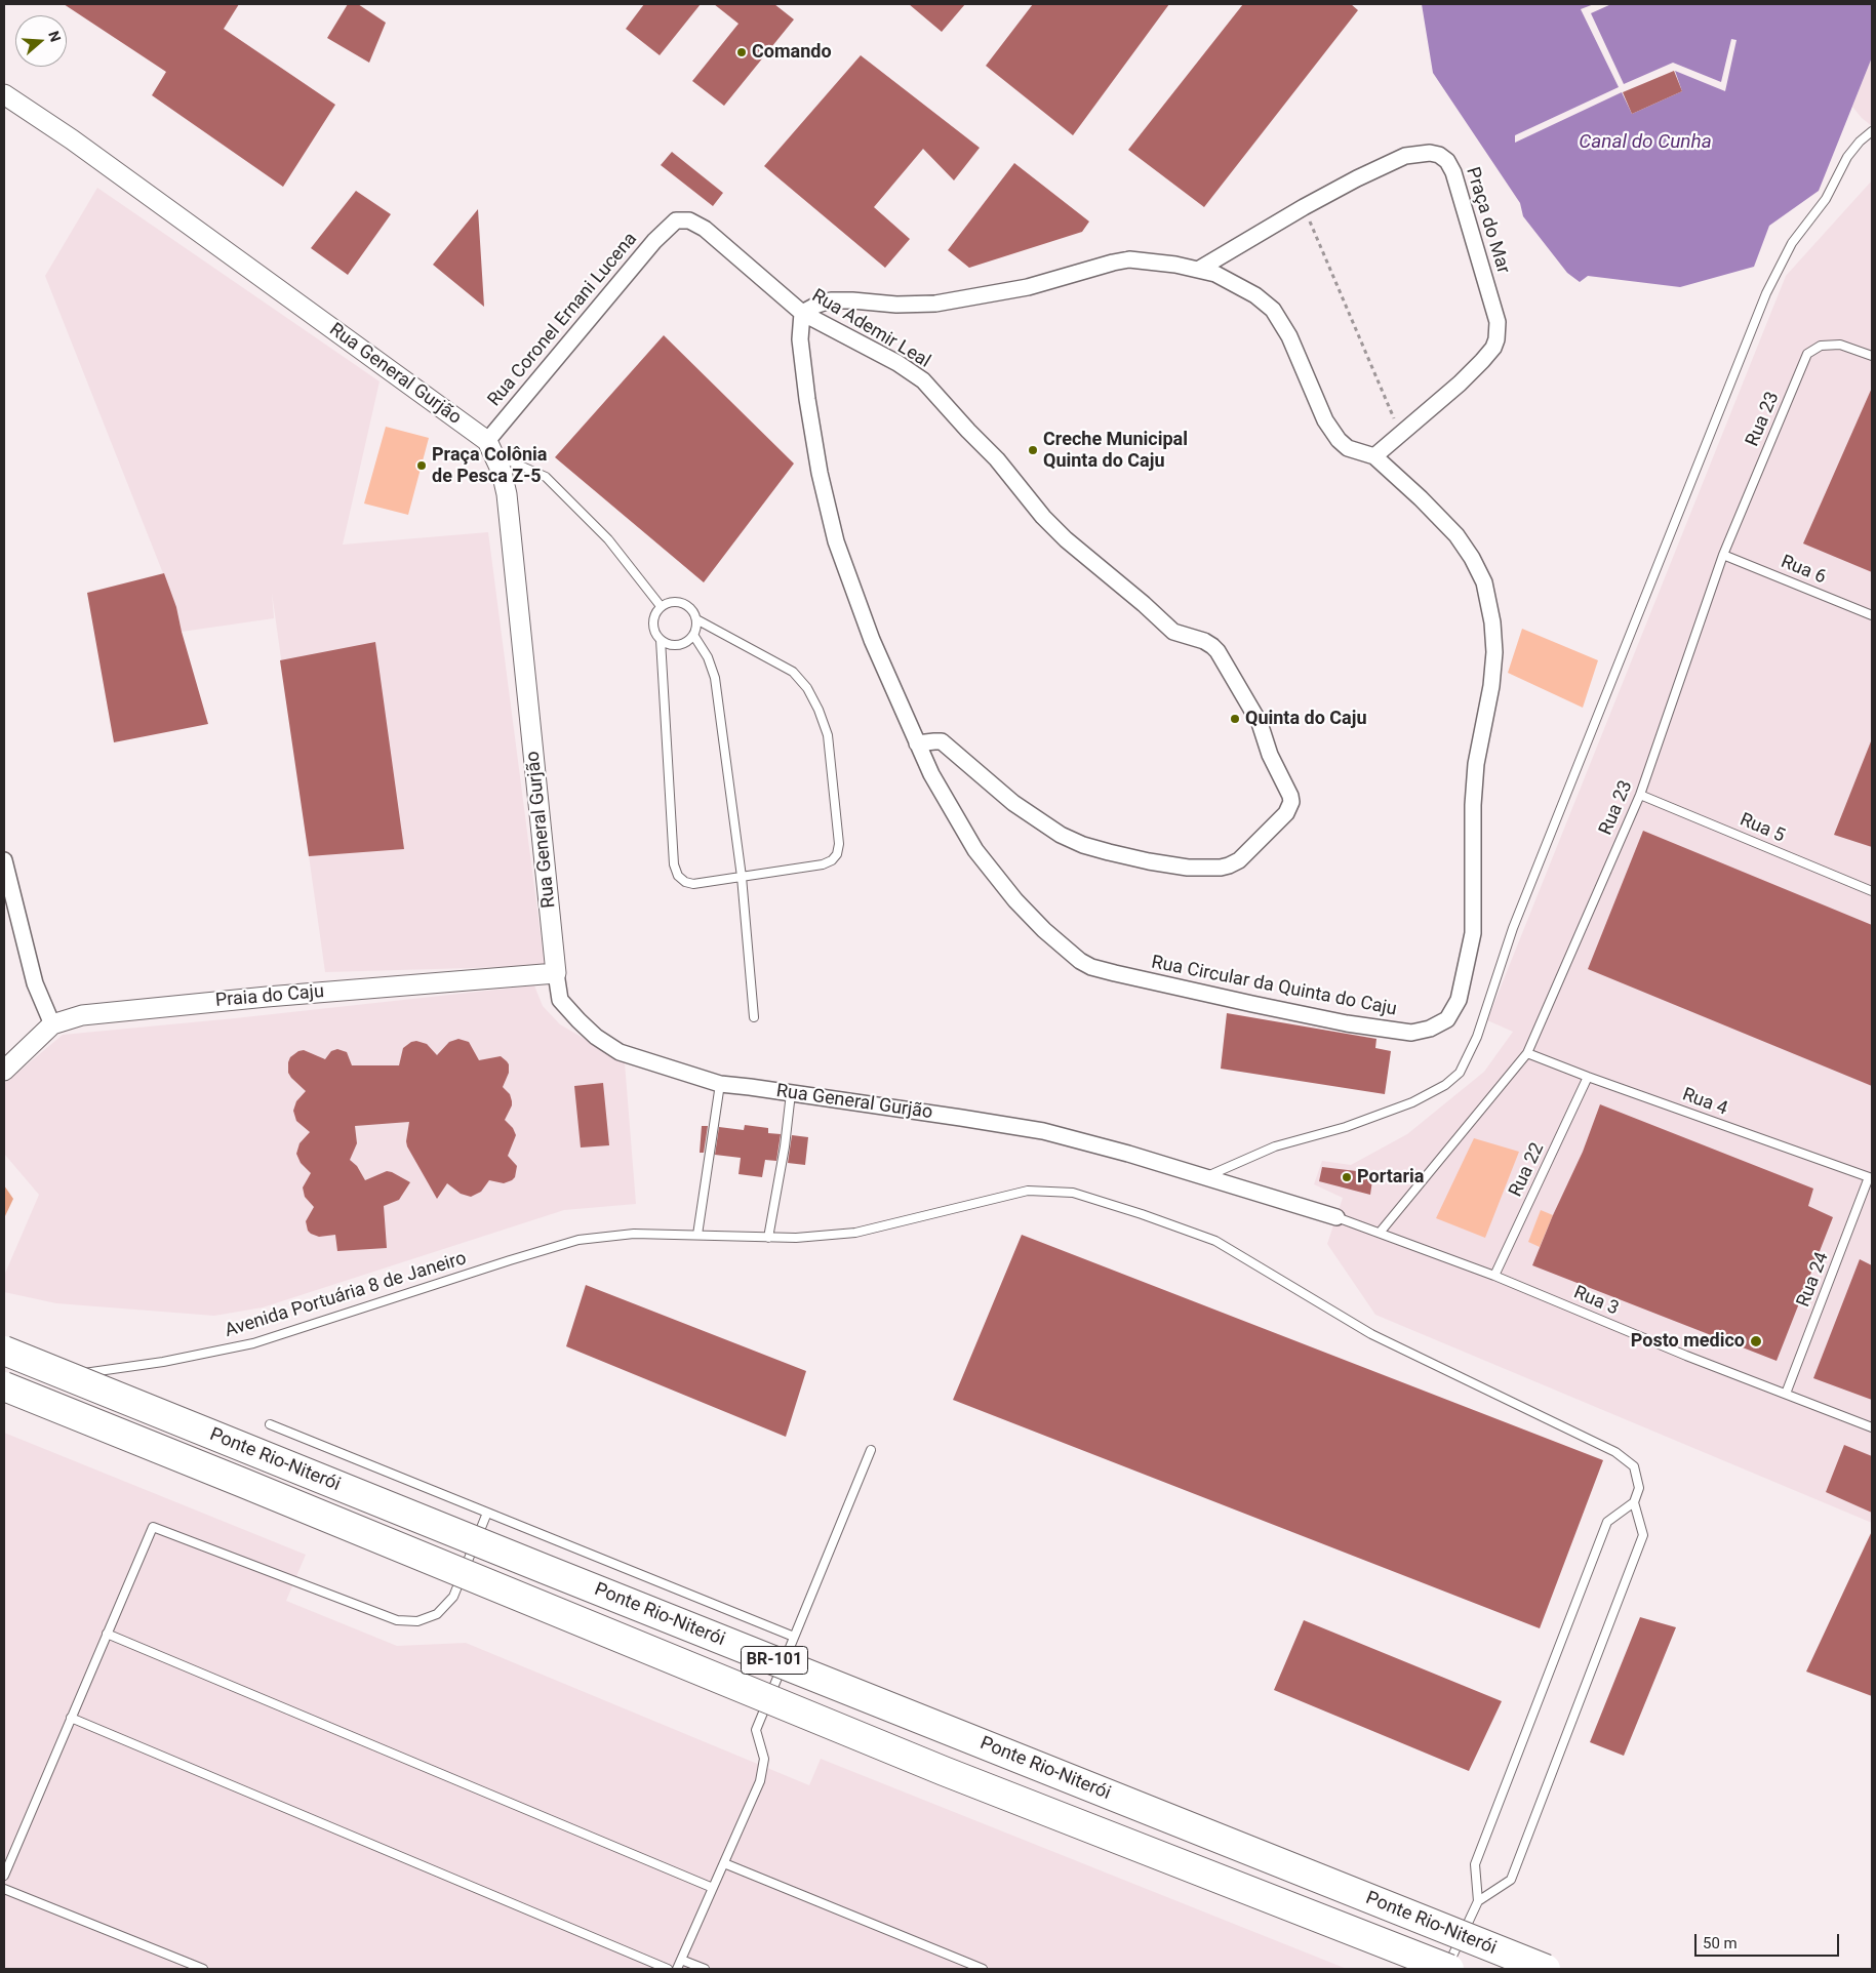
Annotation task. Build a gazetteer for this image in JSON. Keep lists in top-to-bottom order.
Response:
{
  "streets": {
    "highway": ["Ponte Rio-Niterói", "BR-101"],
    "street": [
      "Praça do Mar",
      "Rua Coronel Ernani Lucena",
      "Rua Ademir Leal",
      "Rua General Gurjão",
      "Rua Circular da Quinta do Caju",
      "Praia do Caju"
    ],
    "lane": [
      "Rua 23",
      "Rua 6",
      "Rua 5",
      "Rua 4",
      "Rua 22",
      "Rua 24",
      "Avenida Portuária 8 de Janeiro",
      "Rua 3"
    ]
  },
  "crossings": [
    ["Praça do Mar", "Rua Circular da Quinta do Caju"],
    ["Rua Coronel Ernani Lucena", "Rua Ademir Leal"],
    ["Rua Coronel Ernani Lucena", "Rua General Gurjão"],
    ["Rua Ademir Leal", "Rua Circular da Quinta do Caju"],
    ["Rua General Gurjão", "Praia do Caju"],
    ["Rua General Gurjão", "Rua 3"],
    ["Rua 23", "Rua 6"],
    ["Rua 23", "Rua 5"],
    ["Rua 23", "Rua 4"],
    ["Rua 23", "Rua 3"],
    ["Rua 4", "Rua 22"],
    ["Rua 4", "Rua 24"],
    ["Rua 22", "Rua 3"],
    ["Rua 24", "Rua 3"]
  ],
  "water": ["Canal do Cunha"],
  "places": [
    "Comando",
    "Creche Municipal Quinta do Caju",
    "Praça Colônia de Pesca Z-5",
    "Quinta do Caju",
    "Portaria",
    "Posto medico"
  ],
  "scale_bar": "50 m",
  "north": "right"
}
